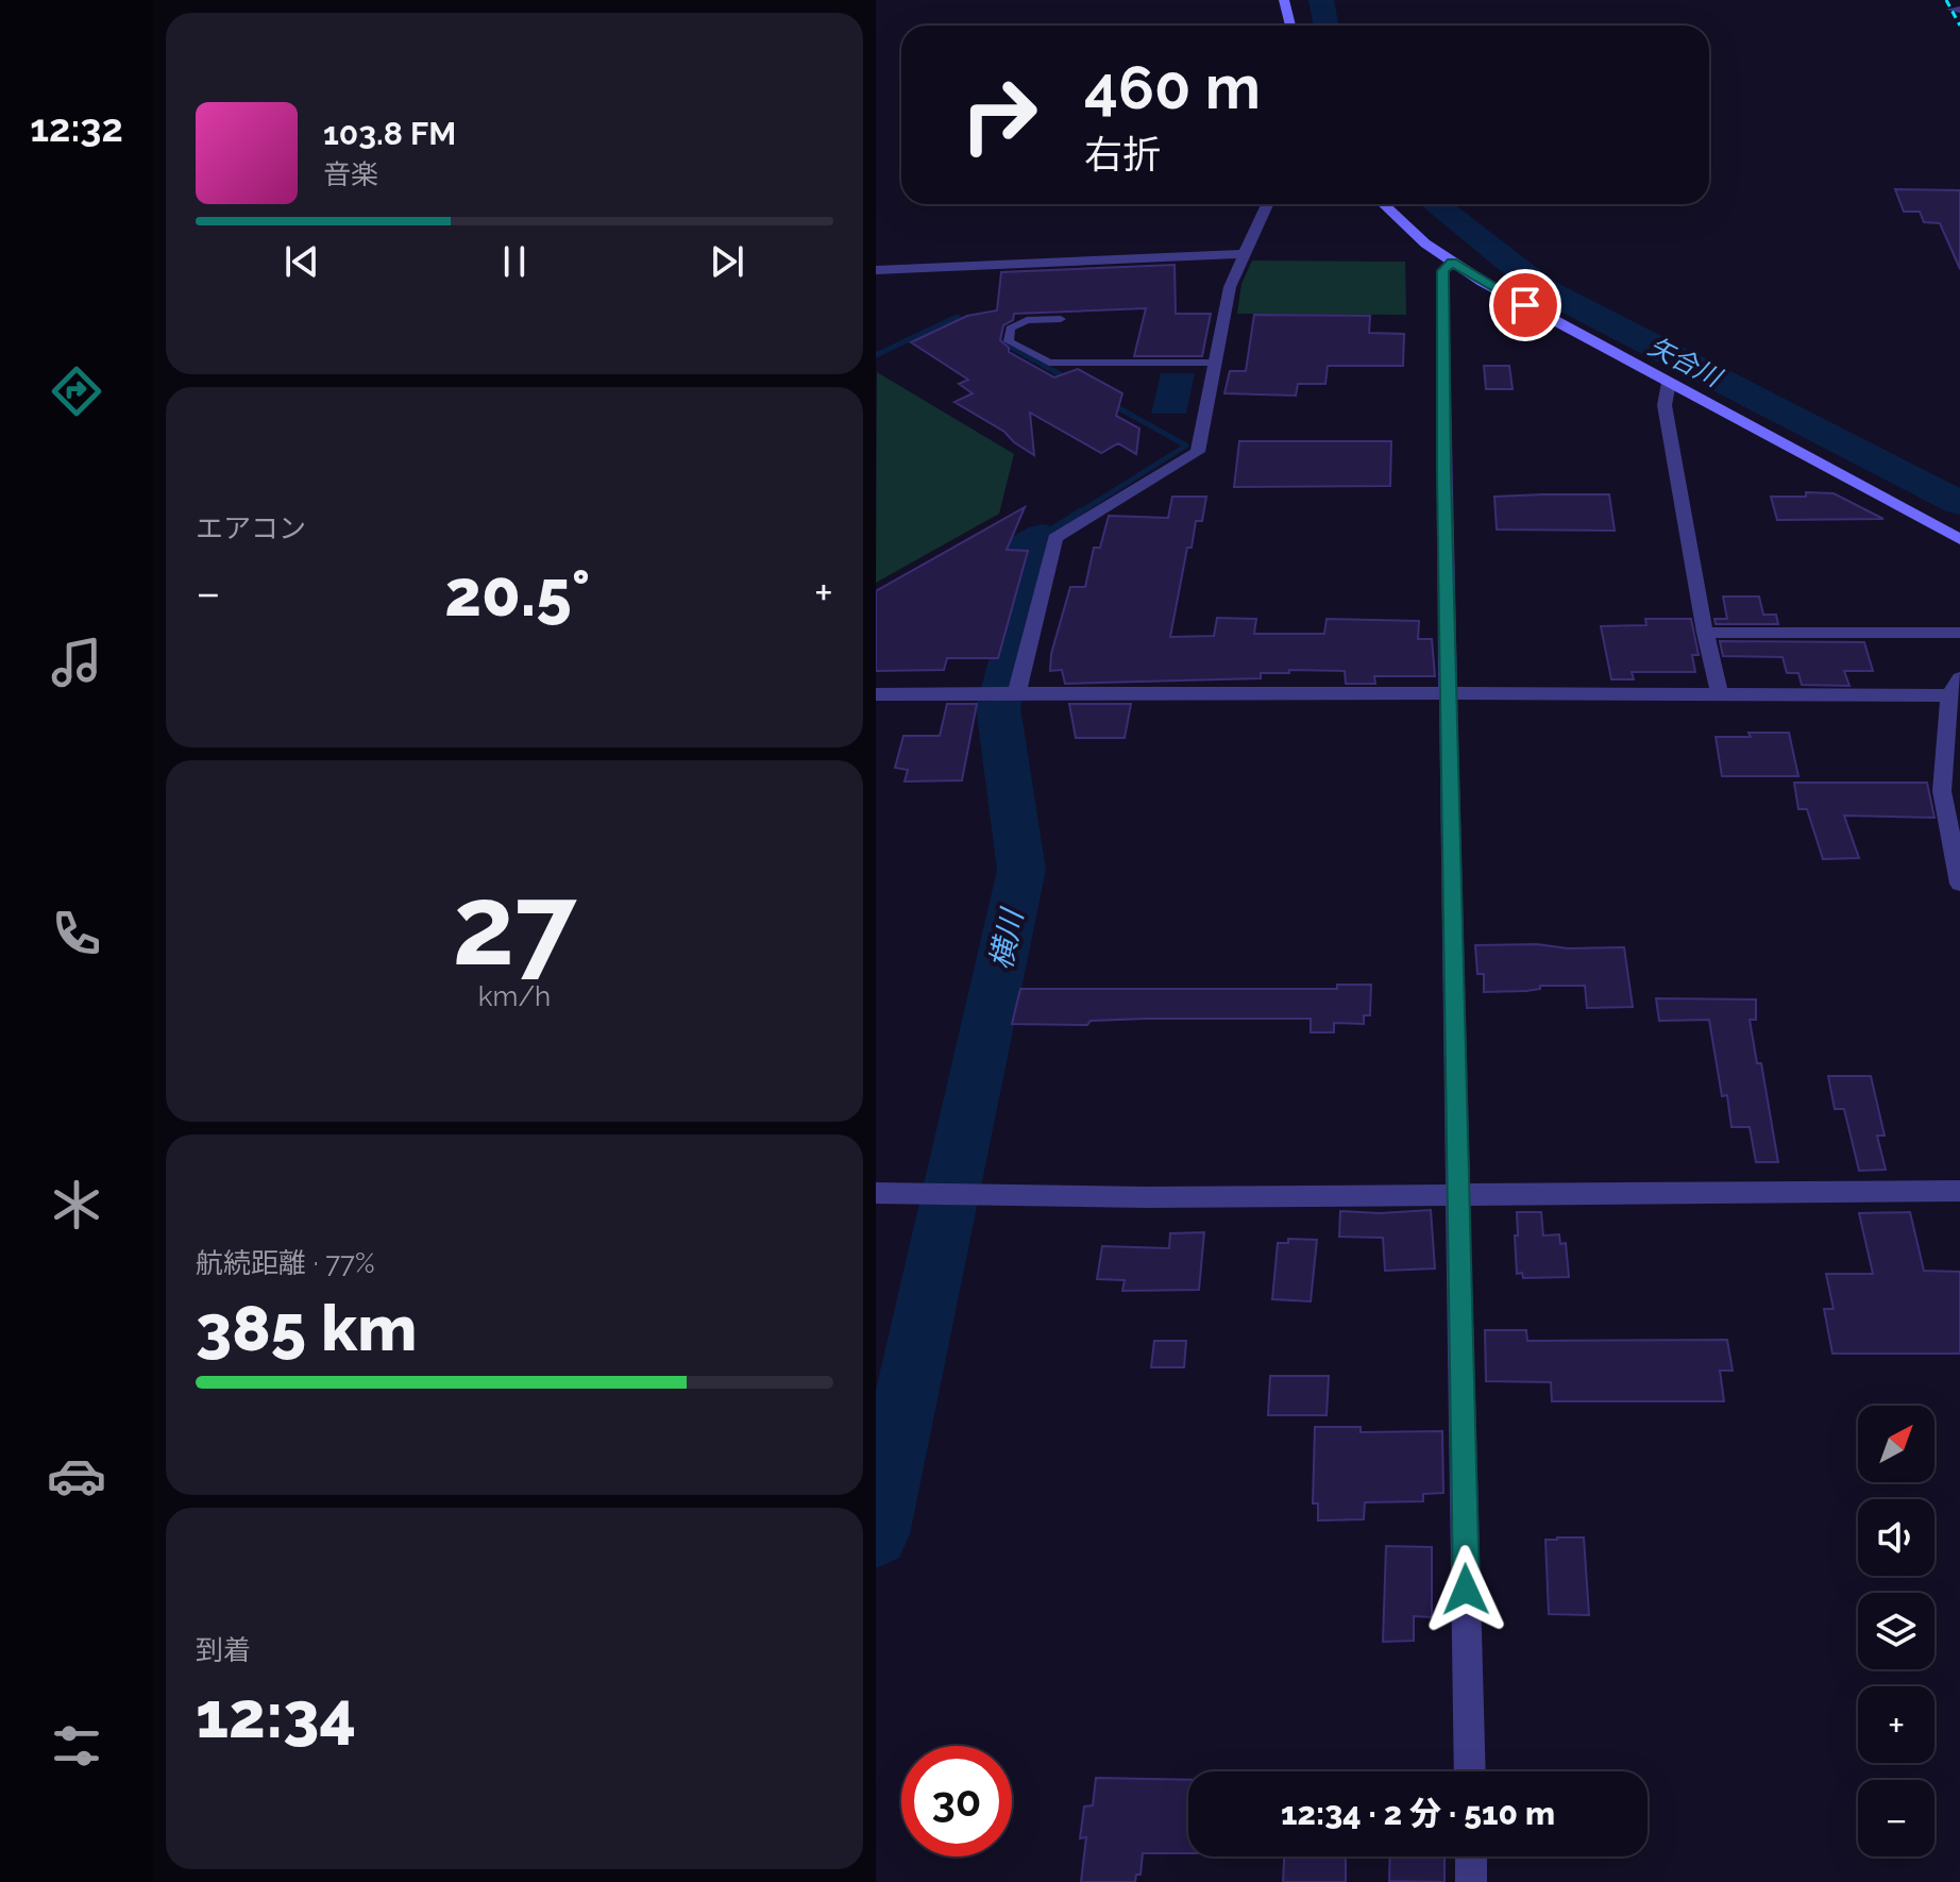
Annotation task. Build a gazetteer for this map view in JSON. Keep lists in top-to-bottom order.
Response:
{
  "water": ["矢合川", "横川"],
  "north": "top right",
  "page": {
    "tabs": "12:32",
    "turn": ["460 m", "右折"],
    "song": ["103.8 FM", "音楽"],
    "tile": [
      "エアコン",
      ["27", "km/h"],
      ["航続距離 · 77%", "385 km"],
      ["到着", "12:34"]
    ],
    "heat": ["−", "20.5°", "+"],
    "map_buttons": ["+", "−"],
    "limit": "30",
    "trip": "12:34 · 2 分 · 510 m"
  }
}
